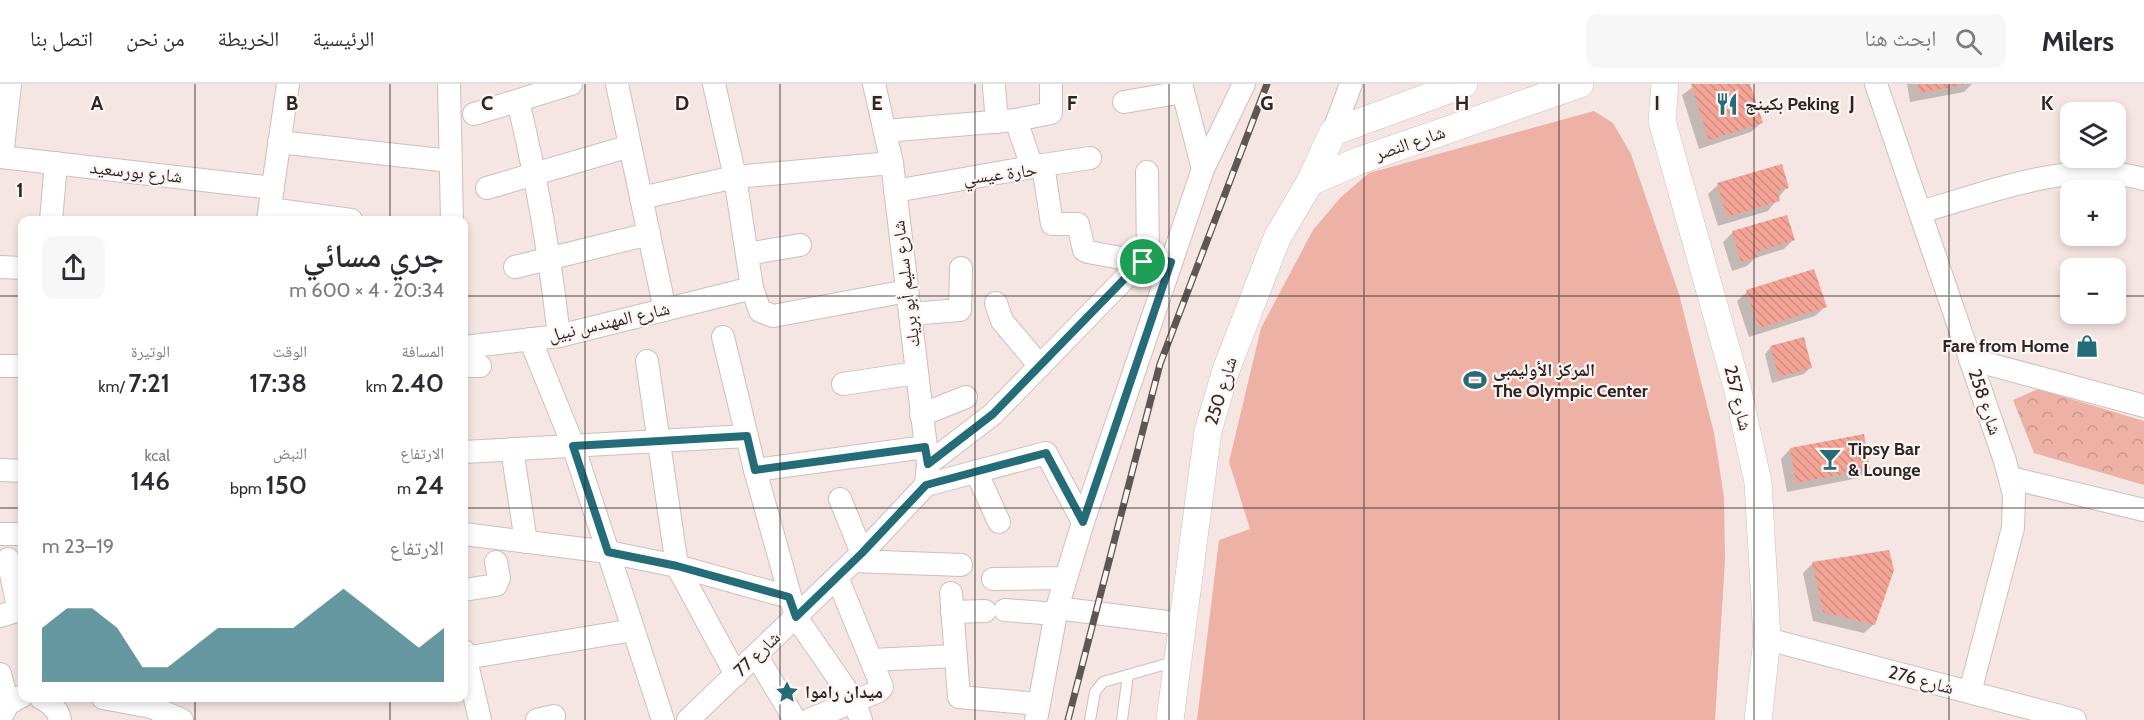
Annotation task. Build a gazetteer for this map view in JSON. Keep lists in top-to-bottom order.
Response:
{
  "streets": {
    "street": [
      "شارع النصر",
      "شارع بورسعيد",
      "حارة عيسي",
      "شارع سليم أبو بريك",
      "شارع المهندس نبيل",
      "شارع 250",
      "شارع 257",
      "شارع 258",
      "شارع 77",
      "شارع 276"
    ]
  },
  "crossings": [
    ["شارع النصر", "شارع 250"],
    ["حارة عيسي", "شارع سليم أبو بريك"],
    ["حارة عيسي", "شارع 77"],
    ["شارع سليم أبو بريك", "شارع 77"],
    ["شارع 257", "شارع 276"],
    ["شارع 258", "شارع 276"]
  ],
  "places": {
    "restaurant": ["بكينج Peking"],
    "shop": ["Fare from Home"],
    "sports": ["المركز الأوليمبى The Olympic Center"],
    "bar": ["Tipsy Bar & Lounge"],
    "place": ["ميدان راموا"]
  },
  "page": {
    "header": "Milers",
    "search": "ابحث هنا",
    "nav": [
      "الرئيسية",
      "الخريطة",
      "من نحن",
      "اتصل بنا"
    ],
    "map_buttons": ["+", "−"],
    "heading": ["جري مسائي", "20:34 · 4 × 600 m"],
    "stats": [
      ["المسافة", "2.40 km"],
      ["الوقت", "17:38"],
      ["الوتيرة", "7:21 /km"],
      ["الارتفاع", "24 m"],
      ["النبض", "150 bpm"],
      ["kcal", "146"]
    ],
    "chart": ["الارتفاع", "19–23 m"]
  },
  "grid": {
    "columns": [
      "A",
      "B",
      "C",
      "D",
      "E",
      "F",
      "G",
      "H",
      "I",
      "J",
      "K"
    ],
    "rows": ["1"]
  }
}
